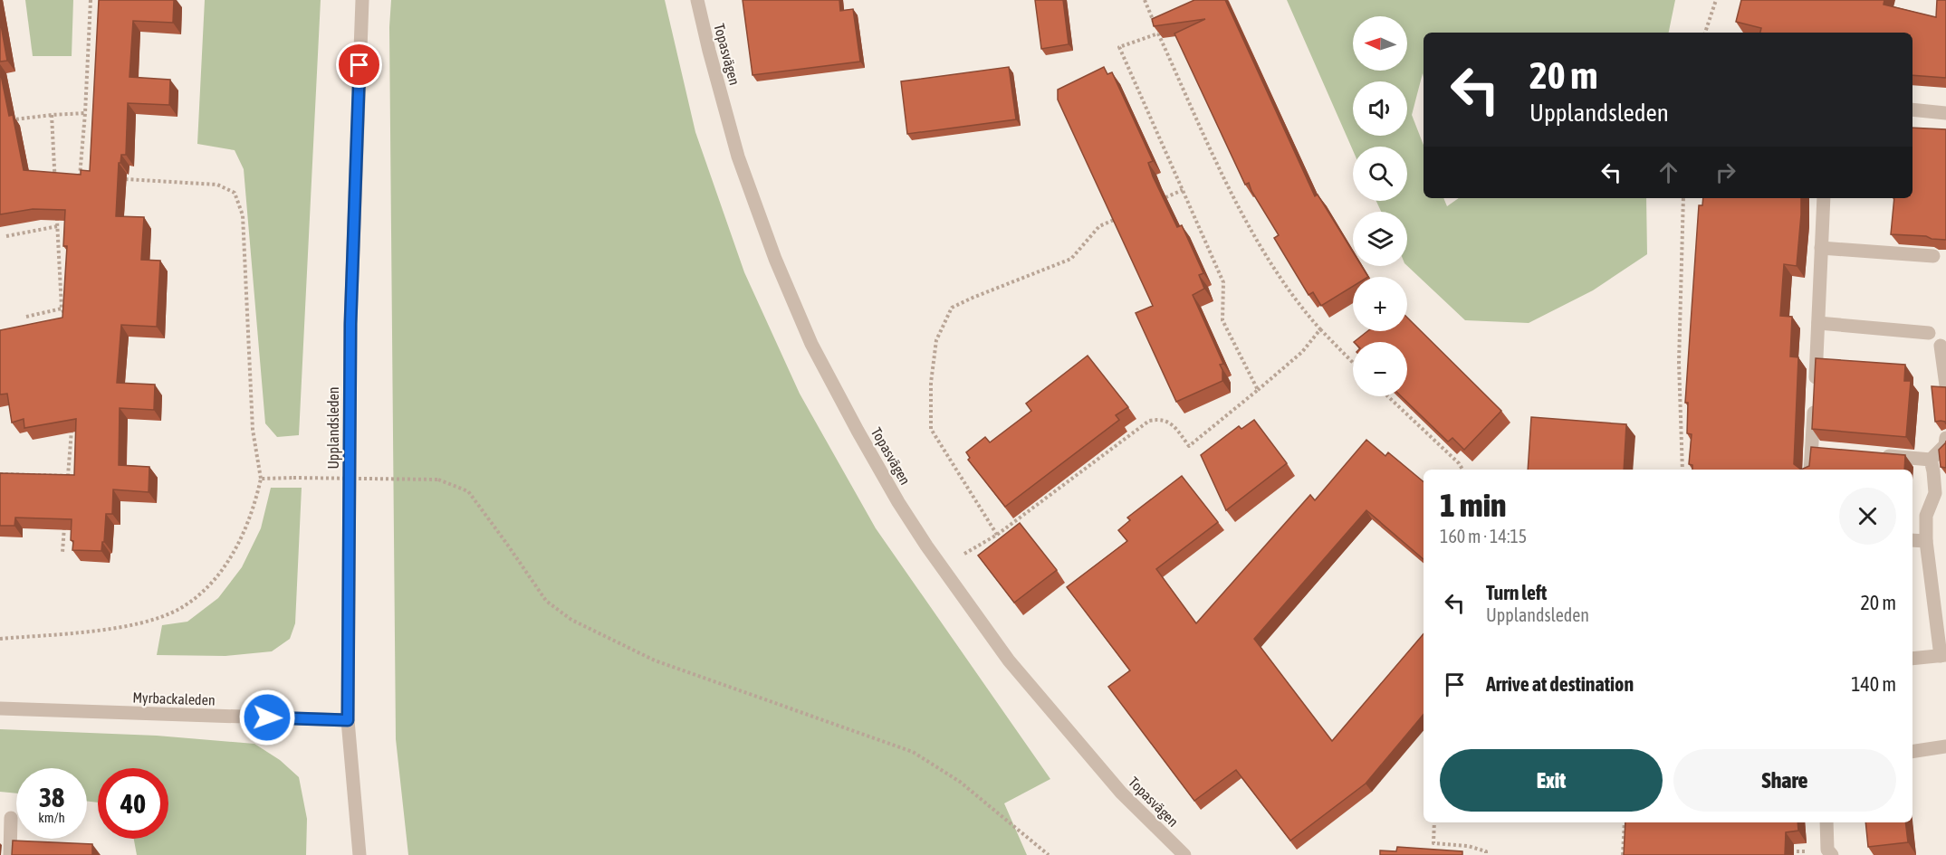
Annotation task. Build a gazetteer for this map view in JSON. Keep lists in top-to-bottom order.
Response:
{
  "streets": {
    "street": ["Topasvägen", "Upplandsleden", "Myrbackaleden"]
  },
  "crossings": [
    ["Upplandsleden", "Myrbackaleden"]
  ],
  "north": "left",
  "page": {
    "map_buttons": ["+", "−"],
    "turn": ["20 m", "Upplandsleden"],
    "heading": ["1 min", "160 m · 14:15"],
    "list": [
      {
        "name": "Turn left",
        "note": "Upplandsleden",
        "value": "20 m"
      },
      {
        "name": "Arrive at destination",
        "value": "140 m"
      }
    ],
    "buttons": ["Exit", "Share"],
    "speed": "38 km/h",
    "limit": "40"
  }
}
